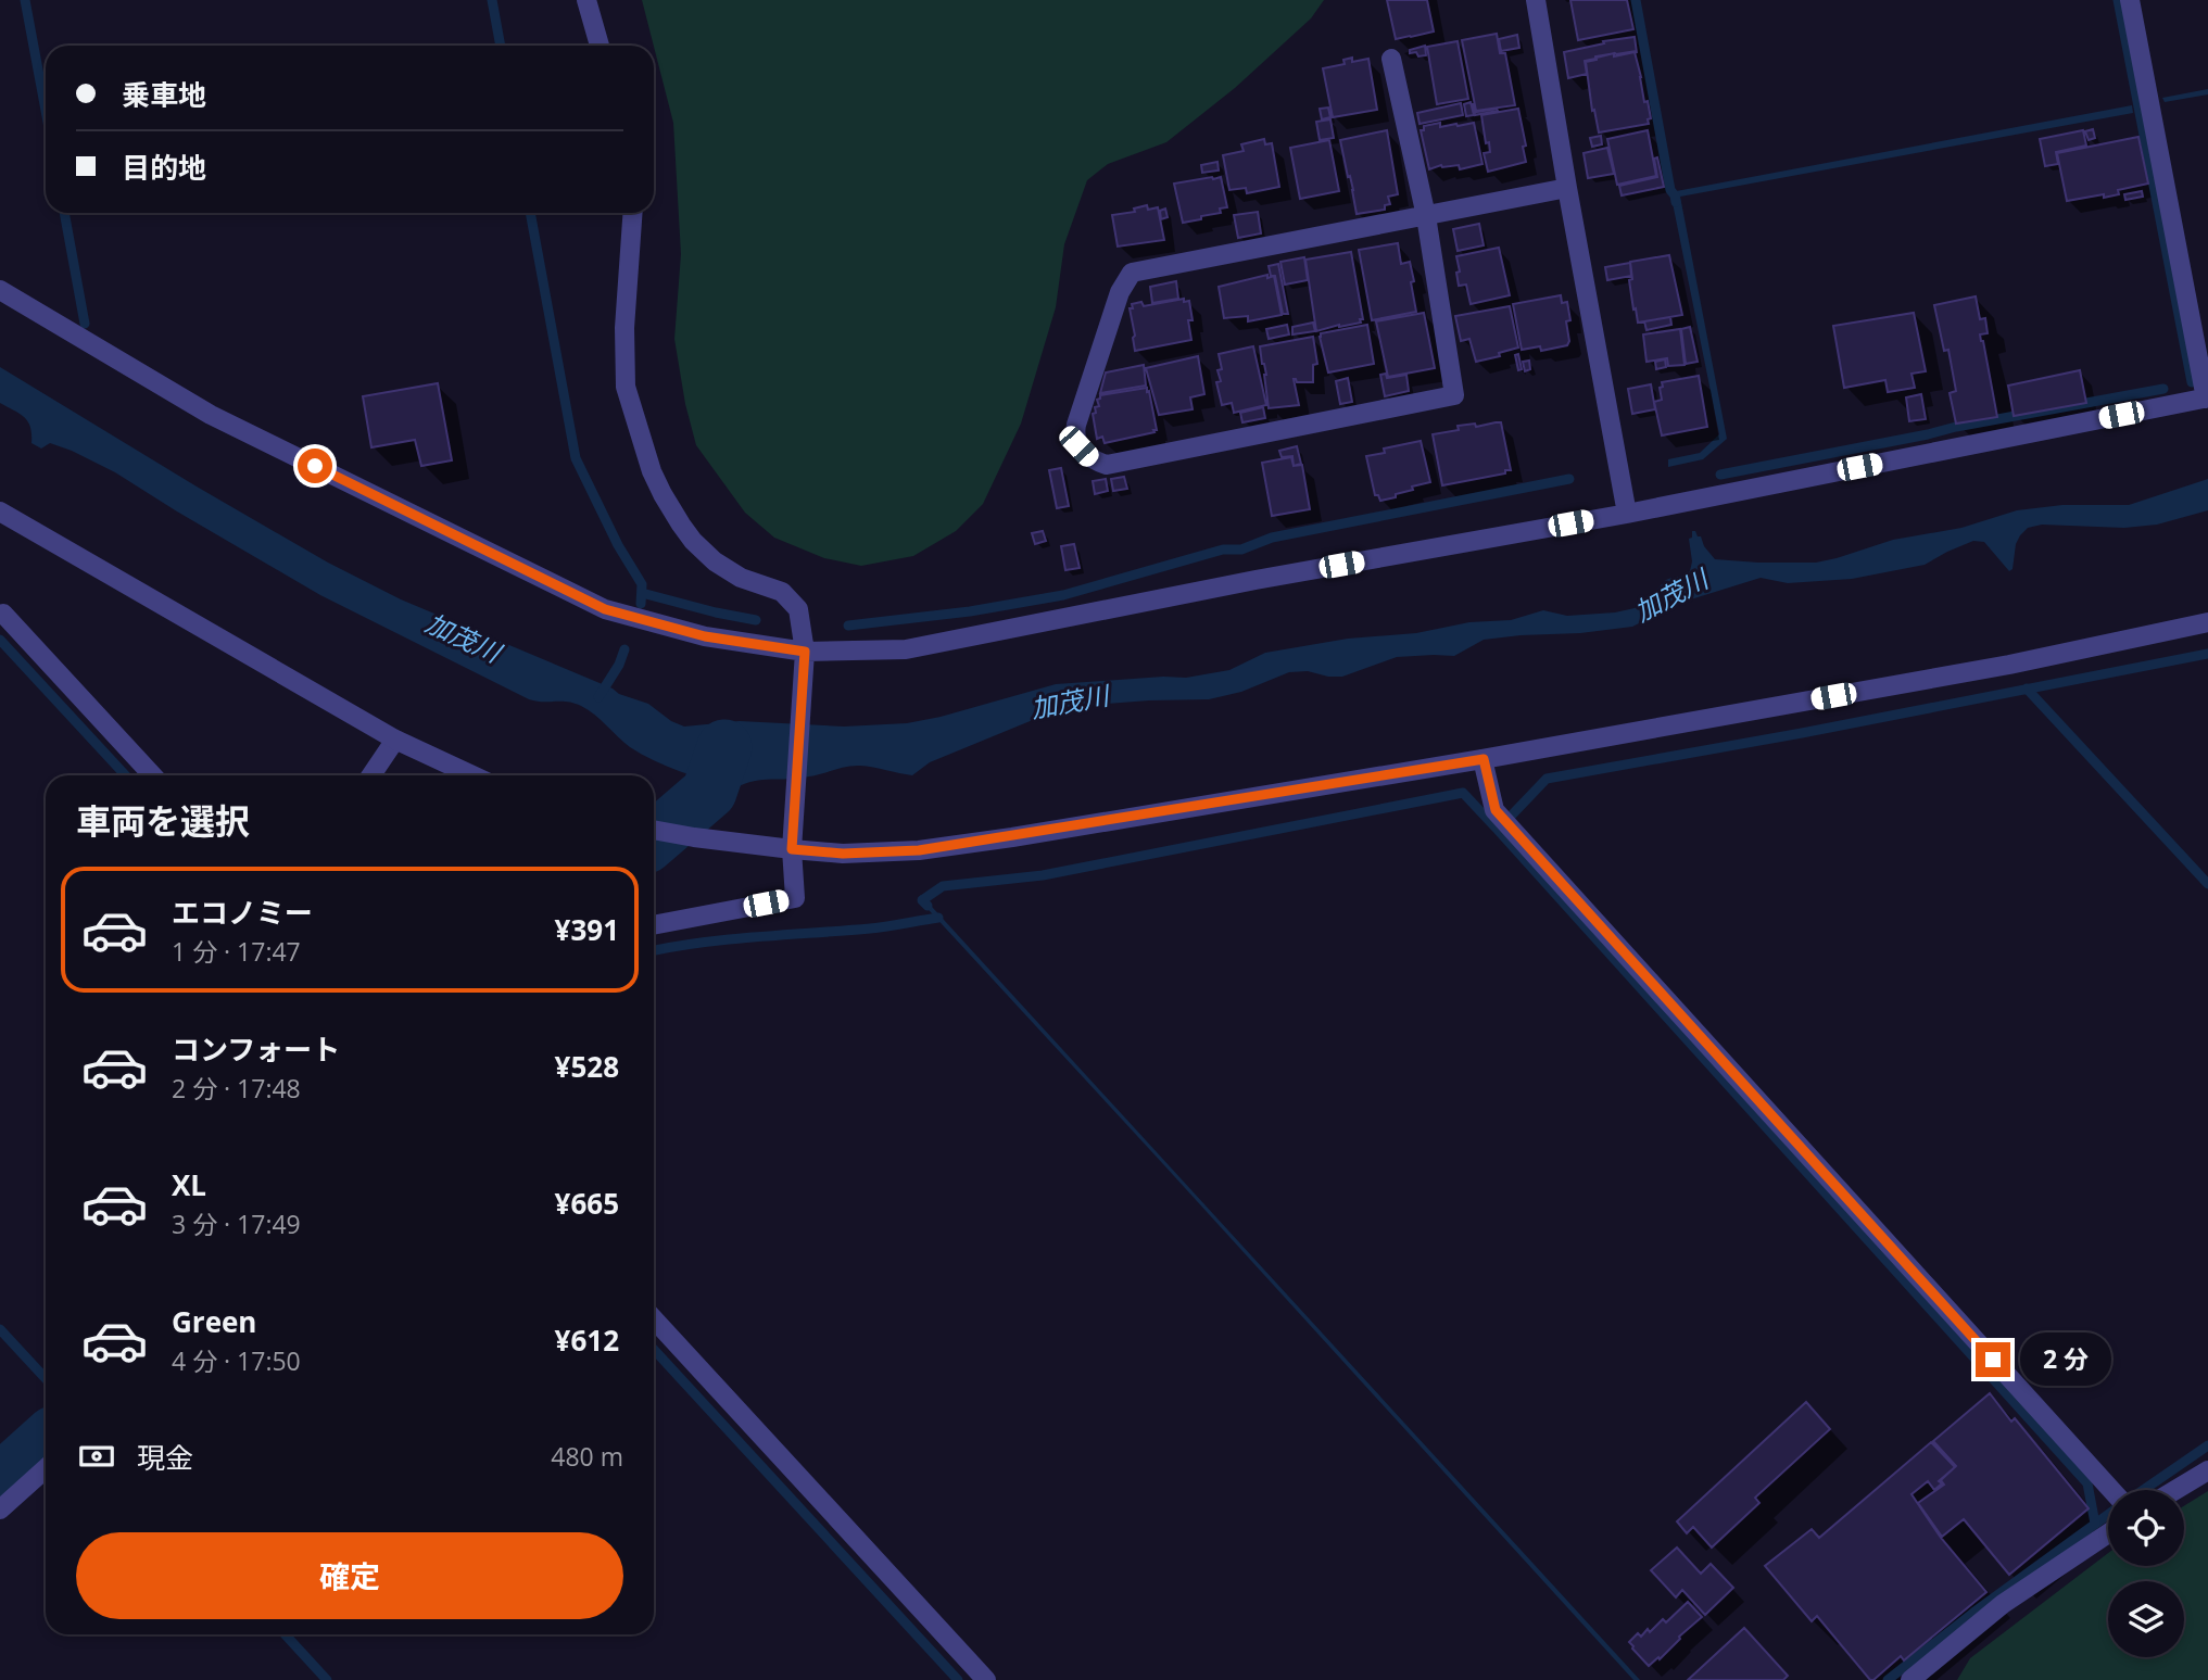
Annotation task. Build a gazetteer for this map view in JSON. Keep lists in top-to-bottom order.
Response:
{
  "water": ["加茂川"],
  "page": {
    "banner": ["乗車地", "目的地"],
    "heading": "車両を選択",
    "list": [
      {
        "name": "エコノミー",
        "note": "1 分 · 17:47",
        "value": "¥391"
      },
      {
        "name": "コンフォート",
        "note": "2 分 · 17:48",
        "value": "¥528"
      },
      {
        "name": "XL",
        "note": "3 分 · 17:49",
        "value": "¥665"
      },
      {
        "name": "Green",
        "note": "4 分 · 17:50",
        "value": "¥612"
      }
    ],
    "bubble": "2 分",
    "pay": ["現金", "480 m"],
    "buttons": "確定"
  }
}
